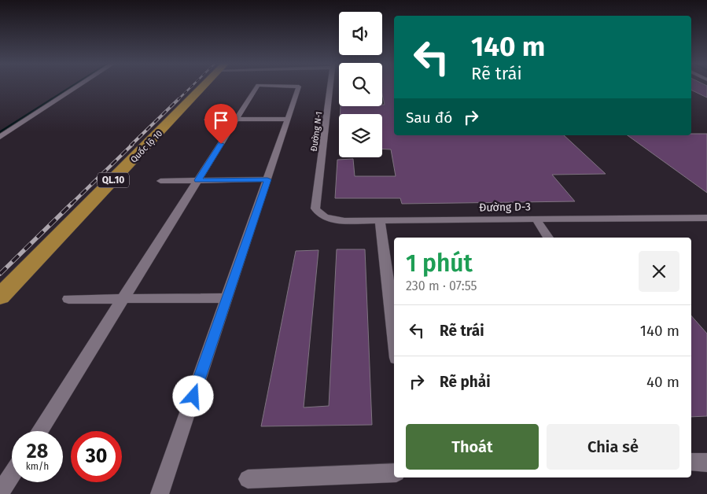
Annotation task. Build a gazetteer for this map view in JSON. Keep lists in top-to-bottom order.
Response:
{
  "streets": {
    "highway": ["Quốc lộ 10", "QL.10"],
    "street": ["Đường N-1", "Đường D-3"]
  },
  "crossings": [
    ["Đường N-1", "Đường D-3"]
  ],
  "page": {
    "turn": ["140 m", "Rẽ trái"],
    "then": "Sau đó",
    "heading": ["1 phút", "230 m · 07:55"],
    "list": [
      {
        "name": "Rẽ trái",
        "value": "140 m"
      },
      {
        "name": "Rẽ phải",
        "value": "40 m"
      }
    ],
    "buttons": ["Thoát", "Chia sẻ"],
    "speed": "28 km/h",
    "limit": "30"
  }
}
